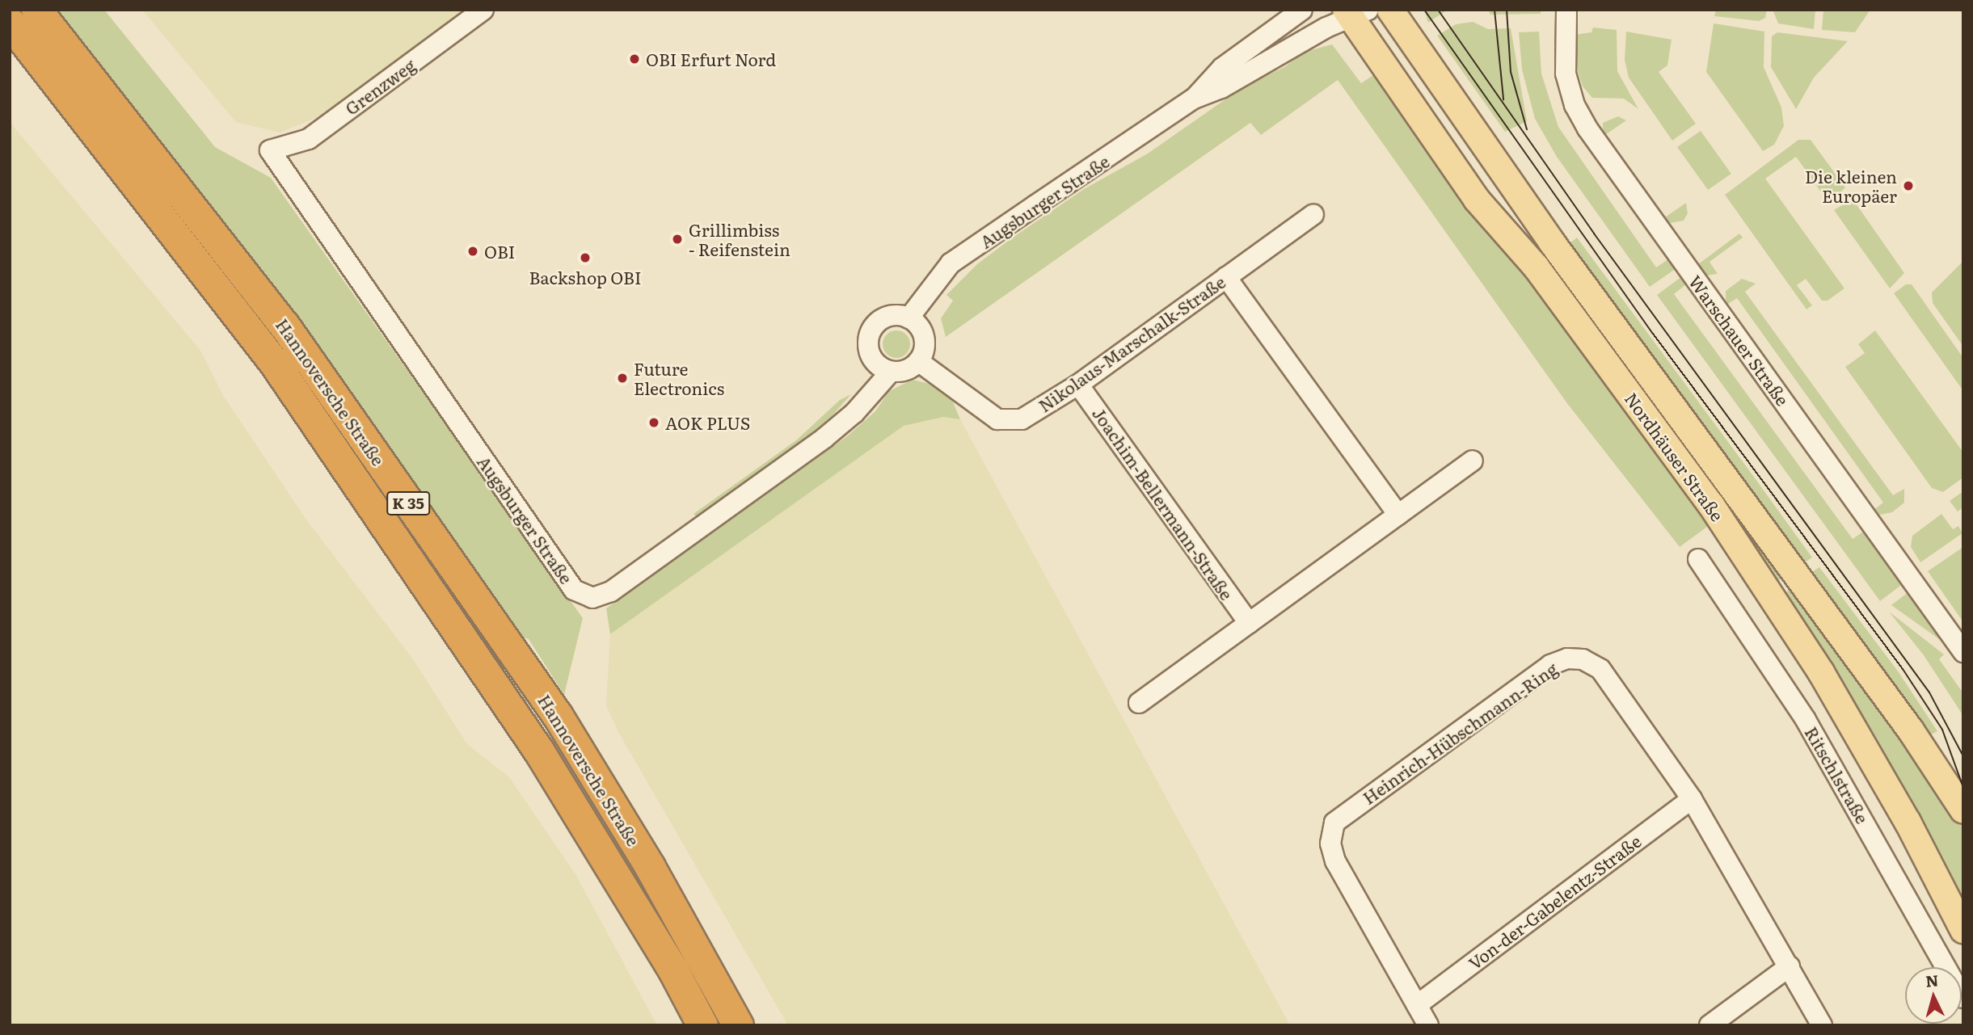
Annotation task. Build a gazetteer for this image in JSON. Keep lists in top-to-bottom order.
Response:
{
  "streets": {
    "highway": ["Hannoversche Straße", "K 35"],
    "main road": ["Nordhäuser Straße"],
    "street": [
      "Grenzweg",
      "Augsburger Straße",
      "Warschauer Straße",
      "Nikolaus-Marschalk-Straße",
      "Joachim-Bellermann-Straße",
      "Heinrich-Hübschmann-Ring",
      "Ritschlstraße",
      "Von-der-Gabelentz-Straße"
    ]
  },
  "crossings": [
    ["Grenzweg", "Augsburger Straße"],
    ["Augsburger Straße", "Nikolaus-Marschalk-Straße"],
    ["Augsburger Straße", "Nordhäuser Straße"],
    ["Nikolaus-Marschalk-Straße", "Joachim-Bellermann-Straße"],
    ["Heinrich-Hübschmann-Ring", "Von-der-Gabelentz-Straße"]
  ],
  "places": [
    "OBI Erfurt Nord",
    "Die kleinen Europäer",
    "Grillimbiss - Reifenstein",
    "OBI",
    "Backshop OBI",
    "Future Electronics",
    "AOK PLUS"
  ],
  "north": "top"
}
